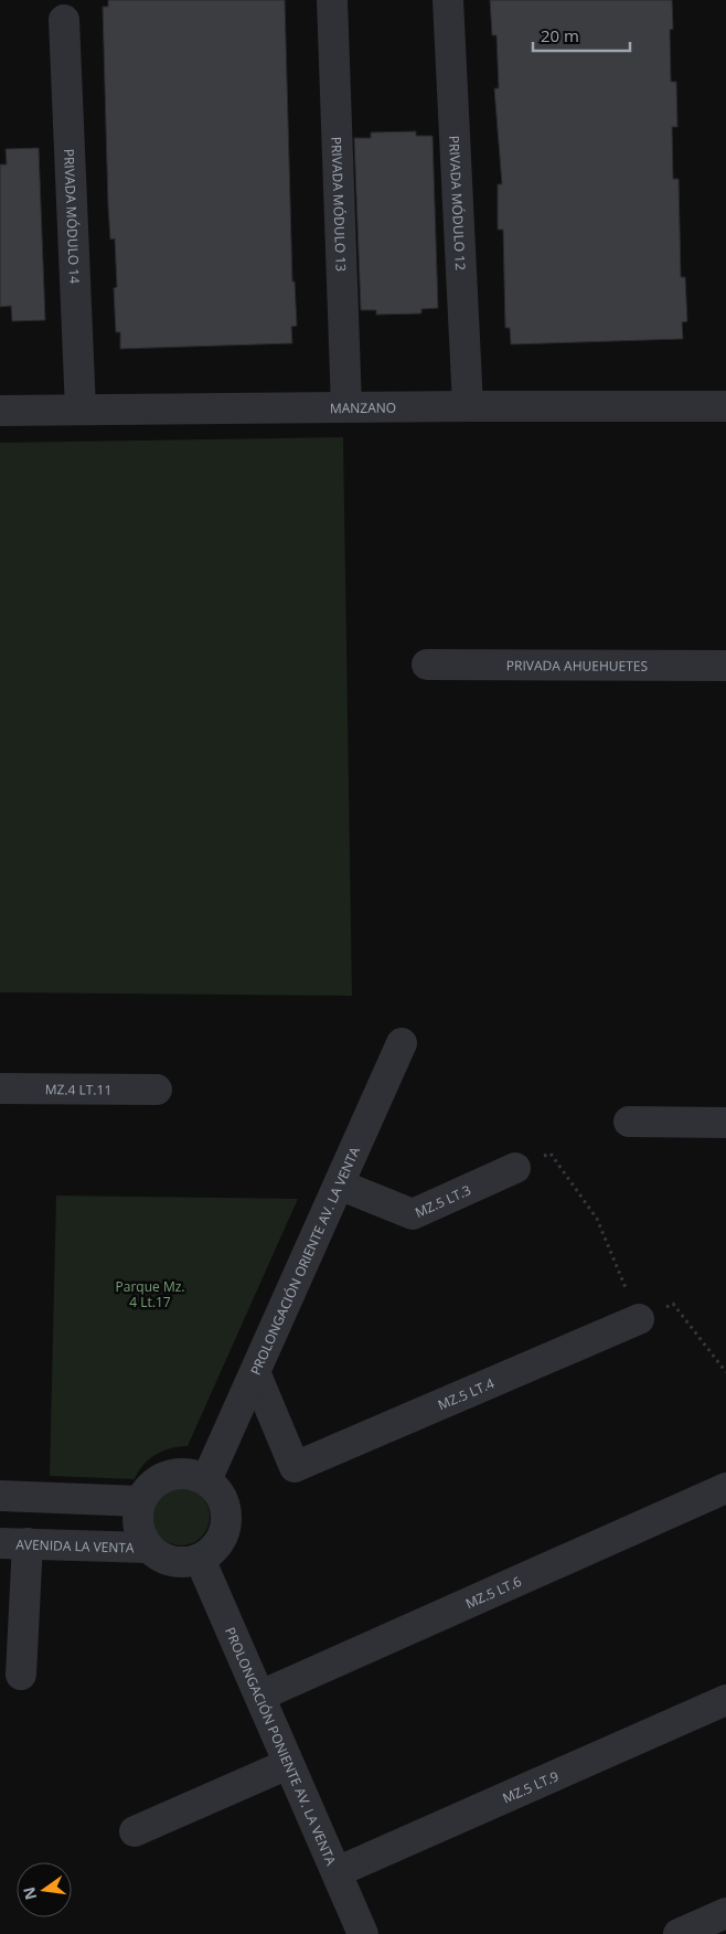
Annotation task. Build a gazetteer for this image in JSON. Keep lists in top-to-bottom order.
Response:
{
  "streets": {
    "street": [
      "PRIVADA MÓDULO 12",
      "PRIVADA MÓDULO 13",
      "PRIVADA MÓDULO 14",
      "MANZANO",
      "PRIVADA AHUEHUETES",
      "MZ.4 LT.11",
      "MZ.5 LT.3",
      "PROLONGACIÓN ORIENTE AV. LA VENTA",
      "MZ.5 LT.4",
      "AVENIDA LA VENTA",
      "MZ.5 LT.6",
      "PROLONGACIÓN PONIENTE AV. LA VENTA",
      "MZ.5 LT.9"
    ]
  },
  "crossings": [
    ["PRIVADA MÓDULO 12", "MANZANO"],
    ["PRIVADA MÓDULO 13", "MANZANO"],
    ["PRIVADA MÓDULO 14", "MANZANO"],
    ["MZ.5 LT.3", "PROLONGACIÓN ORIENTE AV. LA VENTA"],
    ["PROLONGACIÓN ORIENTE AV. LA VENTA", "MZ.5 LT.4"],
    ["PROLONGACIÓN ORIENTE AV. LA VENTA", "AVENIDA LA VENTA"],
    ["PROLONGACIÓN ORIENTE AV. LA VENTA", "PROLONGACIÓN PONIENTE AV. LA VENTA"],
    ["AVENIDA LA VENTA", "PROLONGACIÓN PONIENTE AV. LA VENTA"],
    ["MZ.5 LT.6", "PROLONGACIÓN PONIENTE AV. LA VENTA"],
    ["PROLONGACIÓN PONIENTE AV. LA VENTA", "MZ.5 LT.9"]
  ],
  "parks": ["Parque Mz. 4 Lt.17"],
  "scale_bar": "20 m",
  "north": "left"
}
